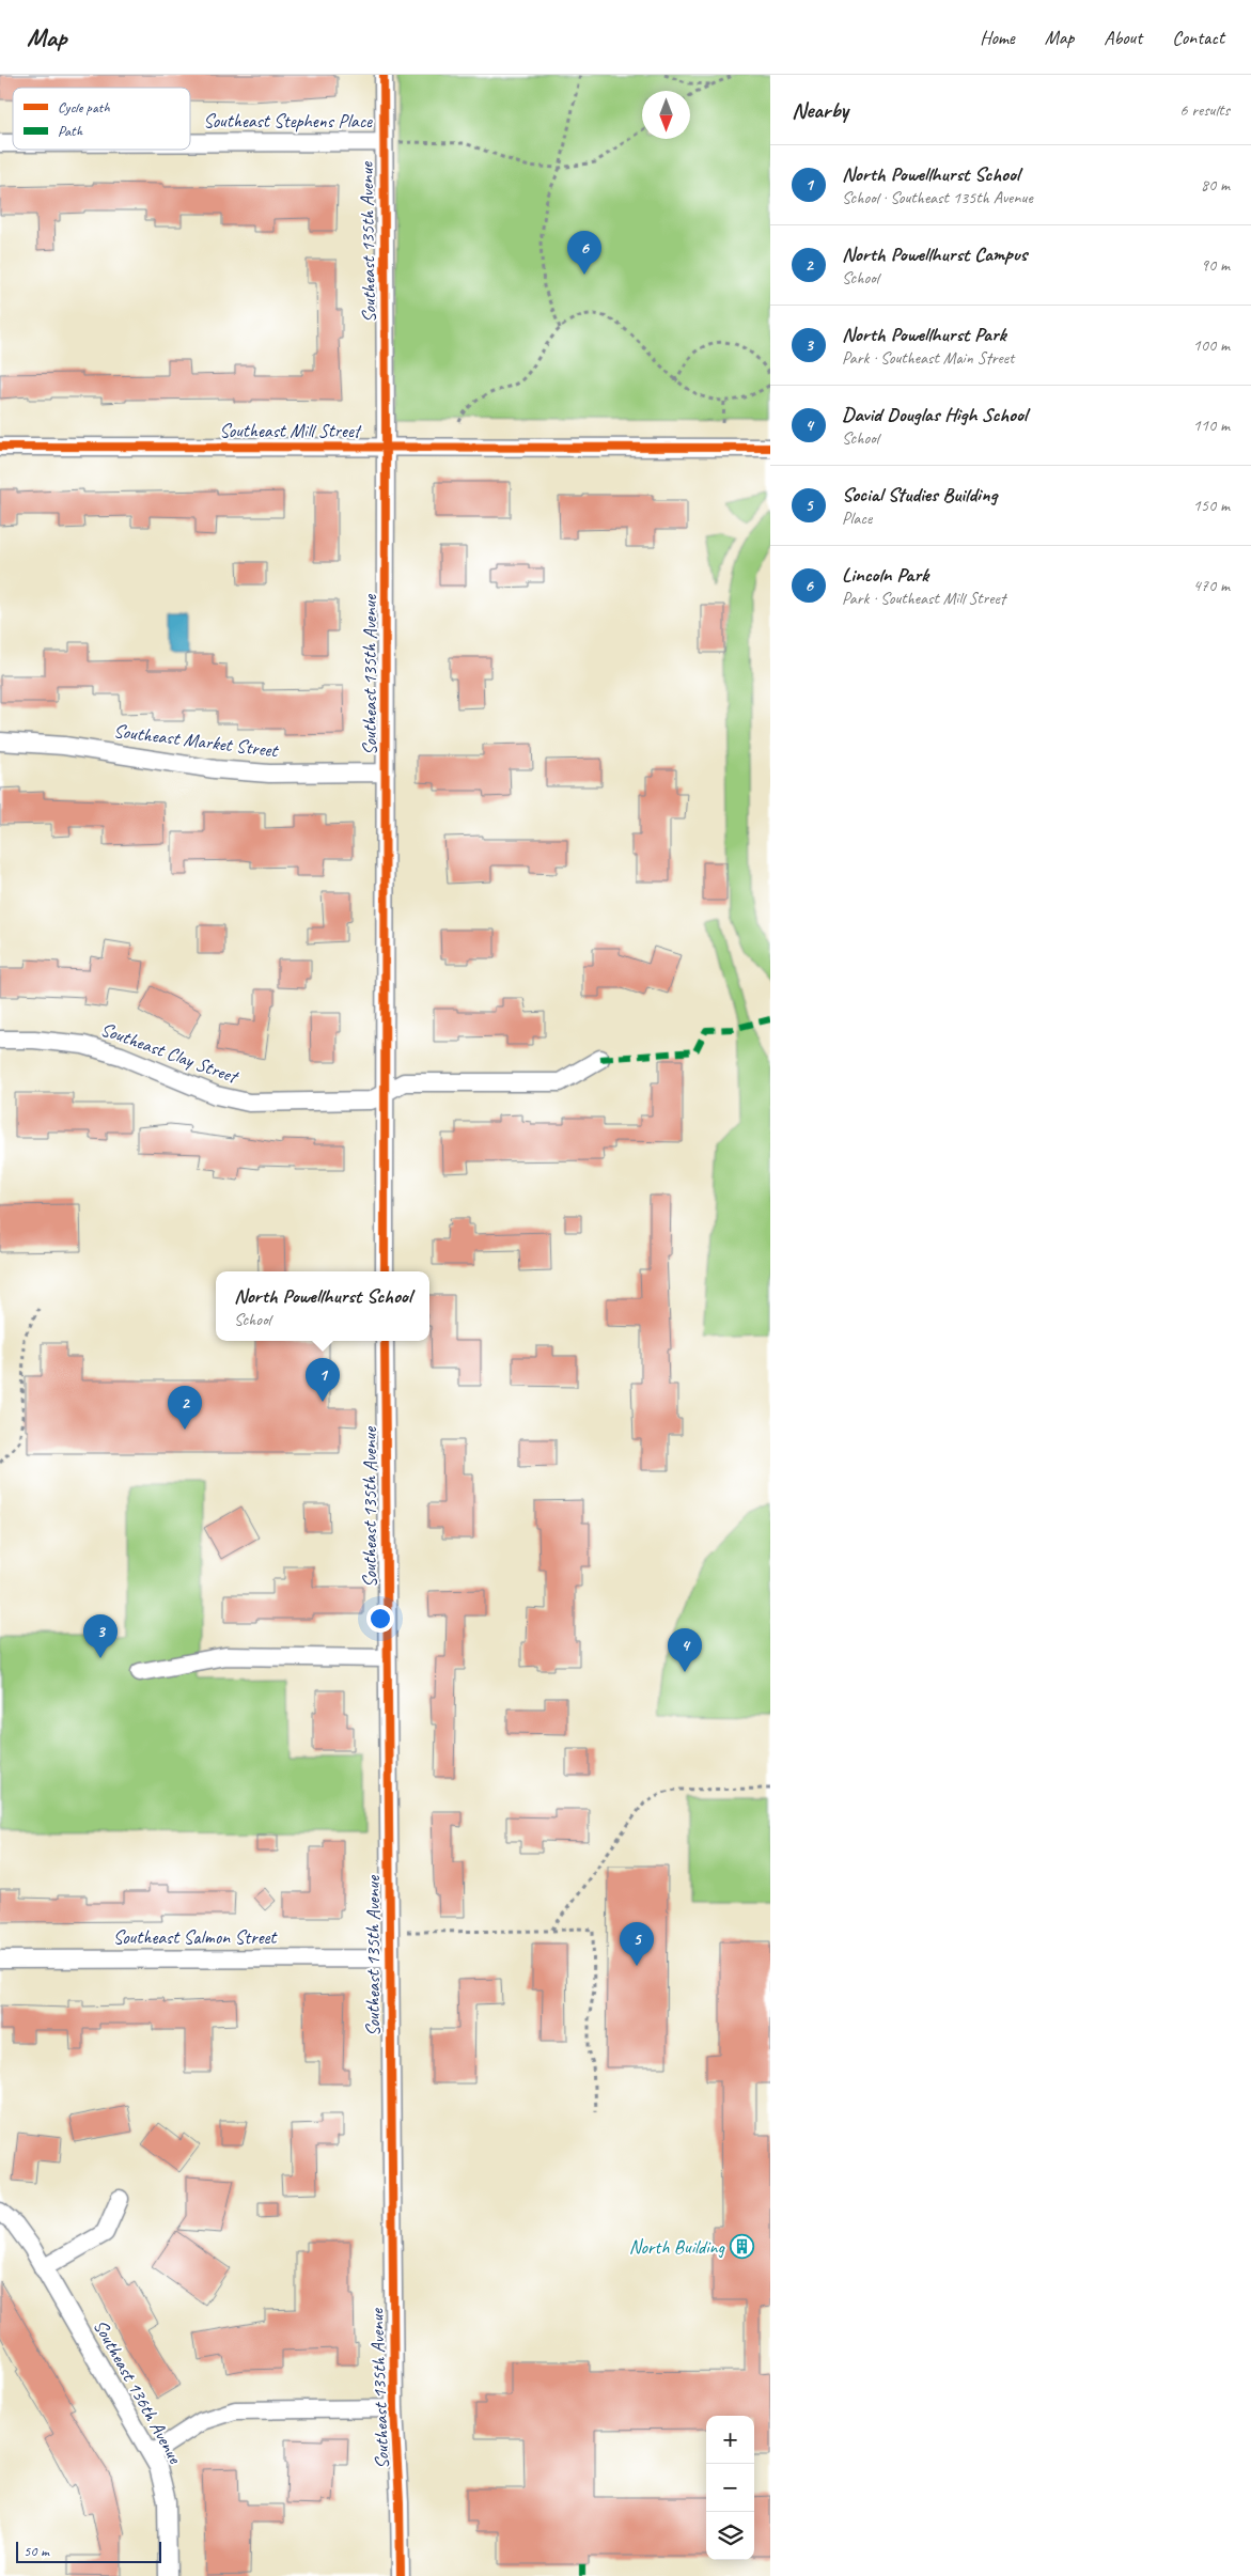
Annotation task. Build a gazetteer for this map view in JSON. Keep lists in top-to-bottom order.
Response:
{
  "streets": {
    "street": [
      "Southeast Stephens Place",
      "Southeast 135th Avenue",
      "Southeast Mill Street",
      "Southeast Market Street",
      "Southeast Clay Street",
      "Southeast Salmon Street",
      "Southeast 136th Avenue"
    ]
  },
  "crossings": [
    ["Southeast Stephens Place", "Southeast 135th Avenue"],
    ["Southeast 135th Avenue", "Southeast Mill Street"],
    ["Southeast 135th Avenue", "Southeast Market Street"],
    ["Southeast 135th Avenue", "Southeast Clay Street"],
    ["Southeast 135th Avenue", "Southeast Salmon Street"]
  ],
  "places": {
    "building": ["North Building"]
  },
  "legend": ["Cycle path", "Path"],
  "scale_bar": "50 m",
  "north": "bottom",
  "page": {
    "header": "Map",
    "nav": [
      "Home",
      "Map",
      "About",
      "Contact"
    ],
    "heading": ["Nearby", "6 results"],
    "list": [
      {
        "mark": "1",
        "name": "North Powellhurst School",
        "note": "School · Southeast 135th Avenue",
        "value": "80 m"
      },
      {
        "mark": "2",
        "name": "North Powellhurst Campus",
        "note": "School",
        "value": "90 m"
      },
      {
        "mark": "3",
        "name": "North Powellhurst Park",
        "note": "Park · Southeast Main Street",
        "value": "100 m"
      },
      {
        "mark": "4",
        "name": "David Douglas High School",
        "note": "School",
        "value": "110 m"
      },
      {
        "mark": "5",
        "name": "Social Studies Building",
        "note": "Place",
        "value": "150 m"
      },
      {
        "mark": "6",
        "name": "Lincoln Park",
        "note": "Park · Southeast Mill Street",
        "value": "470 m"
      }
    ],
    "pins": [
      "6",
      "1",
      "2",
      "3",
      "4",
      "5"
    ],
    "popup": ["North Powellhurst School", "School"],
    "map_buttons": ["+", "−"],
    "scale": "50 m"
  }
}
